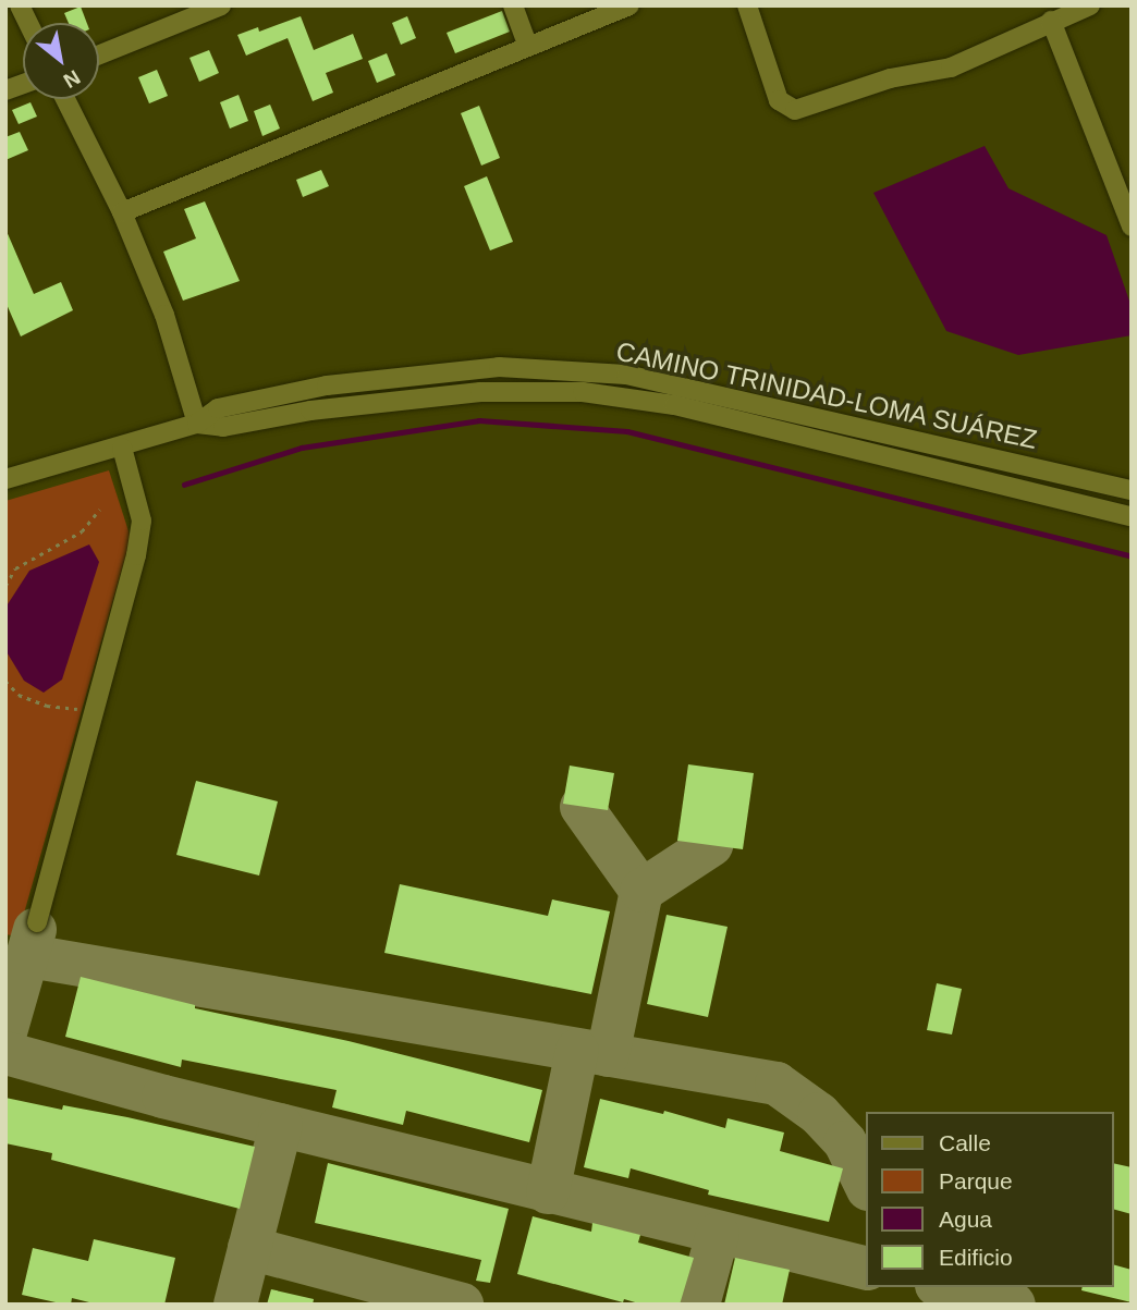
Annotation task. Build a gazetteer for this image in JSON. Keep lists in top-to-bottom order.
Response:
{
  "streets": {
    "street": ["CAMINO TRINIDAD-LOMA SUÁREZ"]
  },
  "legend": [
    "Calle",
    "Parque",
    "Agua",
    "Edificio"
  ],
  "north": "bottom right"
}
